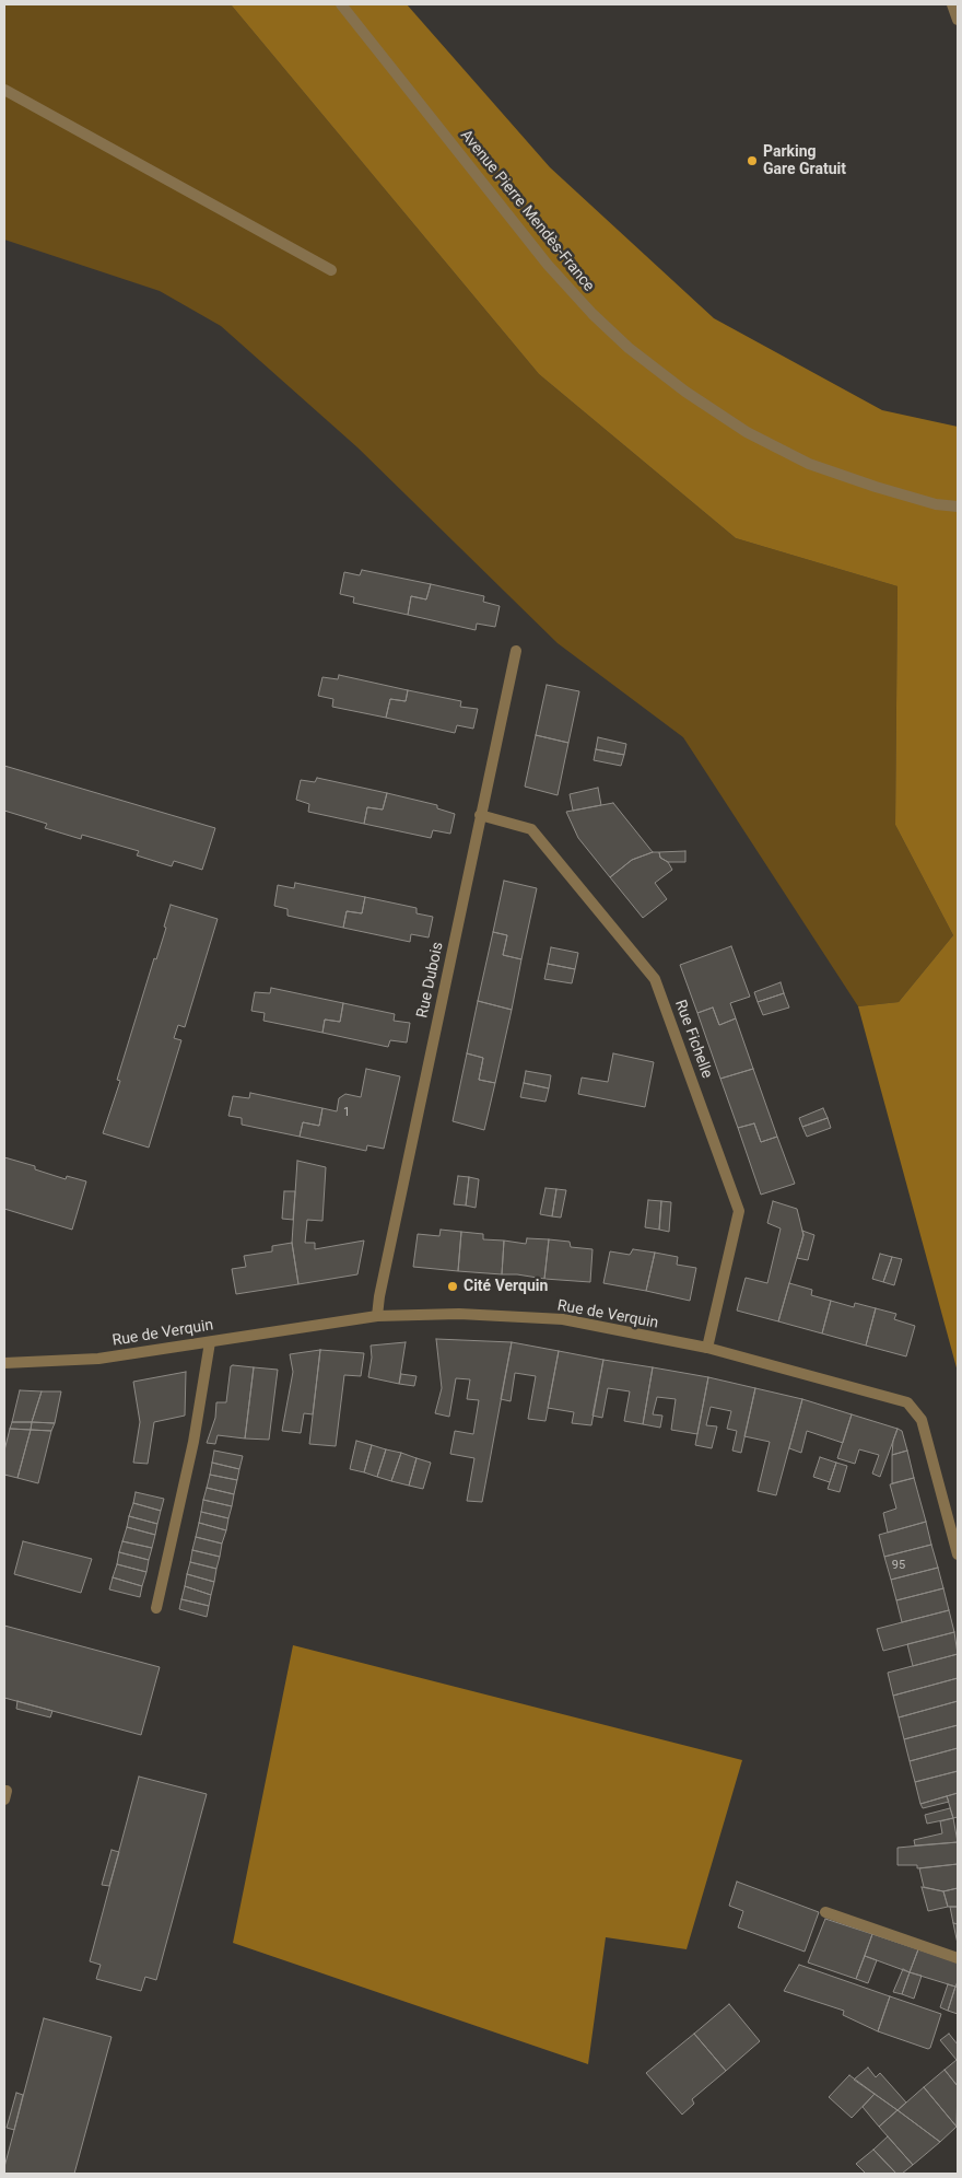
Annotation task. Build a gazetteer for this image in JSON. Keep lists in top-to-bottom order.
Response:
{
  "streets": {
    "street": [
      "Avenue Pierre Mendès-France",
      "Rue Dubois",
      "Rue Fichelle",
      "Rue de Verquin"
    ]
  },
  "crossings": [
    ["Rue Dubois", "Rue Fichelle"],
    ["Rue Dubois", "Rue de Verquin"],
    ["Rue Fichelle", "Rue de Verquin"]
  ],
  "places": ["Parking Gare Gratuit", "Cité Verquin"],
  "house_numbers": ["1", "95"]
}
